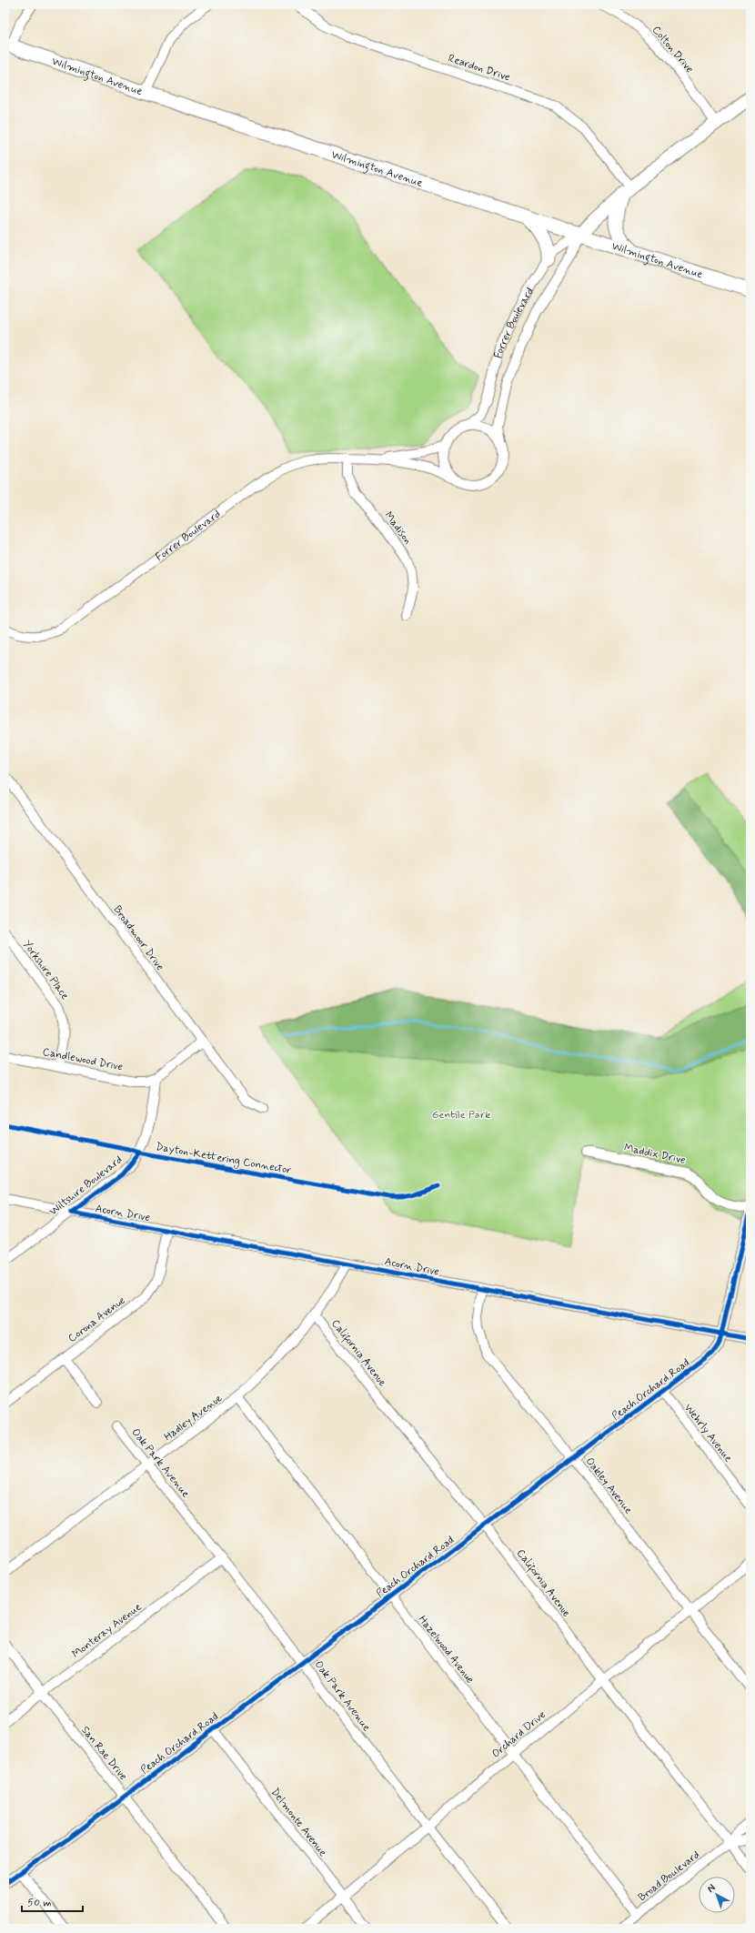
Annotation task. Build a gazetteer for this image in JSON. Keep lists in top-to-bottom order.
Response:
{
  "streets": {
    "main road": ["Wilmington Avenue"],
    "street": [
      "Colton Drive",
      "Reardon Drive",
      "Forrer Boulevard",
      "Madison",
      "Broadmoor Drive",
      "Yorkshire Place",
      "Candlewood Drive",
      "Maddix Drive",
      "Wiltshire Boulevard",
      "Acorn Drive",
      "Corona Avenue",
      "California Avenue",
      "Peach Orchard Road",
      "Hadley Avenue",
      "Wehrly Avenue",
      "Oak Park Avenue",
      "Oakley Avenue",
      "Monteray Avenue",
      "Hazelwood Avenue",
      "Orchard Drive",
      "San Rae Drive",
      "Delmonte Avenue",
      "Broad Boulevard"
    ],
    "cycle path": ["Dayton-Kettering Connector"]
  },
  "crossings": [
    ["Colton Drive", "Forrer Boulevard"],
    ["Reardon Drive", "Forrer Boulevard"],
    ["Wilmington Avenue", "Forrer Boulevard"],
    ["Forrer Boulevard", "Madison"],
    ["Yorkshire Place", "Candlewood Drive"],
    ["Candlewood Drive", "Wiltshire Boulevard"],
    ["Maddix Drive", "Peach Orchard Road"],
    ["Wiltshire Boulevard", "Acorn Drive"],
    ["Acorn Drive", "Corona Avenue"],
    ["Acorn Drive", "Peach Orchard Road"],
    ["Acorn Drive", "Hadley Avenue"],
    ["Acorn Drive", "Oakley Avenue"],
    ["California Avenue", "Peach Orchard Road"],
    ["California Avenue", "Hadley Avenue"],
    ["California Avenue", "Orchard Drive"],
    ["California Avenue", "Broad Boulevard"],
    ["Peach Orchard Road", "Wehrly Avenue"],
    ["Peach Orchard Road", "Oak Park Avenue"],
    ["Peach Orchard Road", "Oakley Avenue"],
    ["Peach Orchard Road", "Hazelwood Avenue"],
    ["Peach Orchard Road", "San Rae Drive"],
    ["Peach Orchard Road", "Delmonte Avenue"],
    ["Hadley Avenue", "Oak Park Avenue"],
    ["Hadley Avenue", "Hazelwood Avenue"],
    ["Oak Park Avenue", "Monteray Avenue"],
    ["Oak Park Avenue", "Orchard Drive"],
    ["Oakley Avenue", "Orchard Drive"],
    ["Monteray Avenue", "San Rae Drive"],
    ["Hazelwood Avenue", "Orchard Drive"],
    ["Hazelwood Avenue", "Broad Boulevard"],
    ["Orchard Drive", "Delmonte Avenue"]
  ],
  "parks": ["Gentile Park"],
  "scale_bar": "50 m",
  "north": "top left"
}
